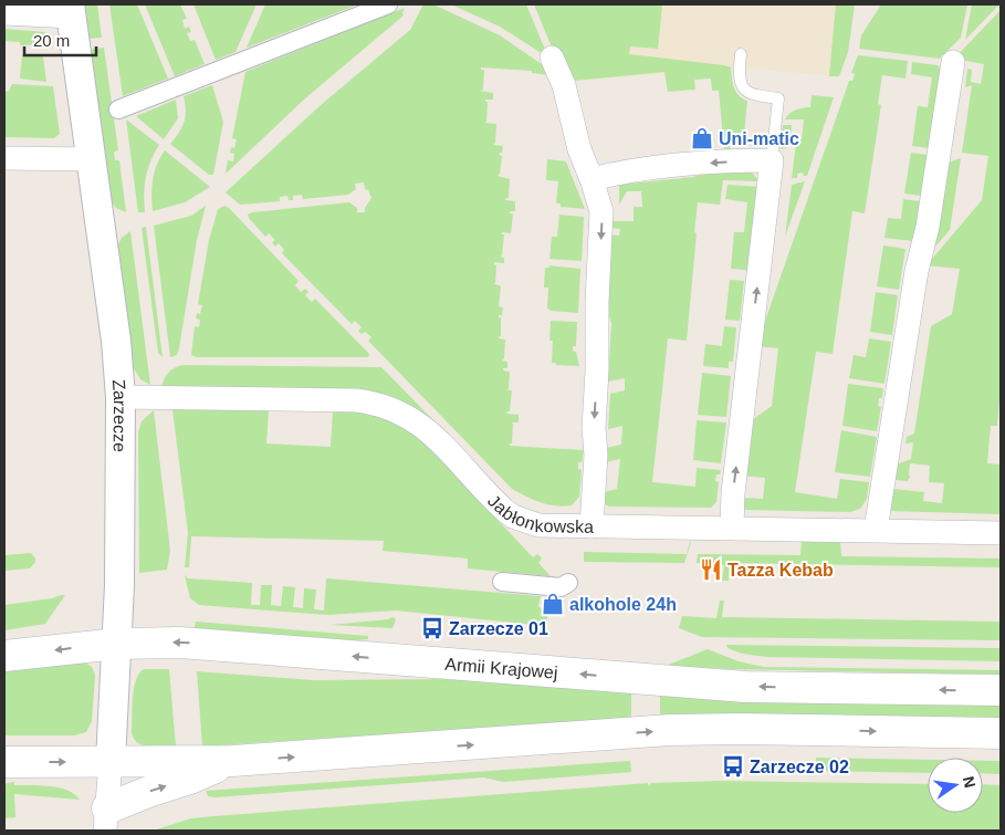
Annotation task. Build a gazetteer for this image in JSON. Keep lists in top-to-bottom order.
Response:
{
  "streets": {
    "main road": ["Armii Krajowej"],
    "street": ["Zarzecze", "Jabłonkowska"]
  },
  "crossings": [
    ["Zarzecze", "Jabłonkowska"],
    ["Zarzecze", "Armii Krajowej"]
  ],
  "places": {
    "shop": ["Uni-matic", "alkohole 24h"],
    "restaurant": ["Tazza Kebab"],
    "bus stop": ["Zarzecze 01", "Zarzecze 02"]
  },
  "scale_bar": "20 m",
  "north": "right"
}
